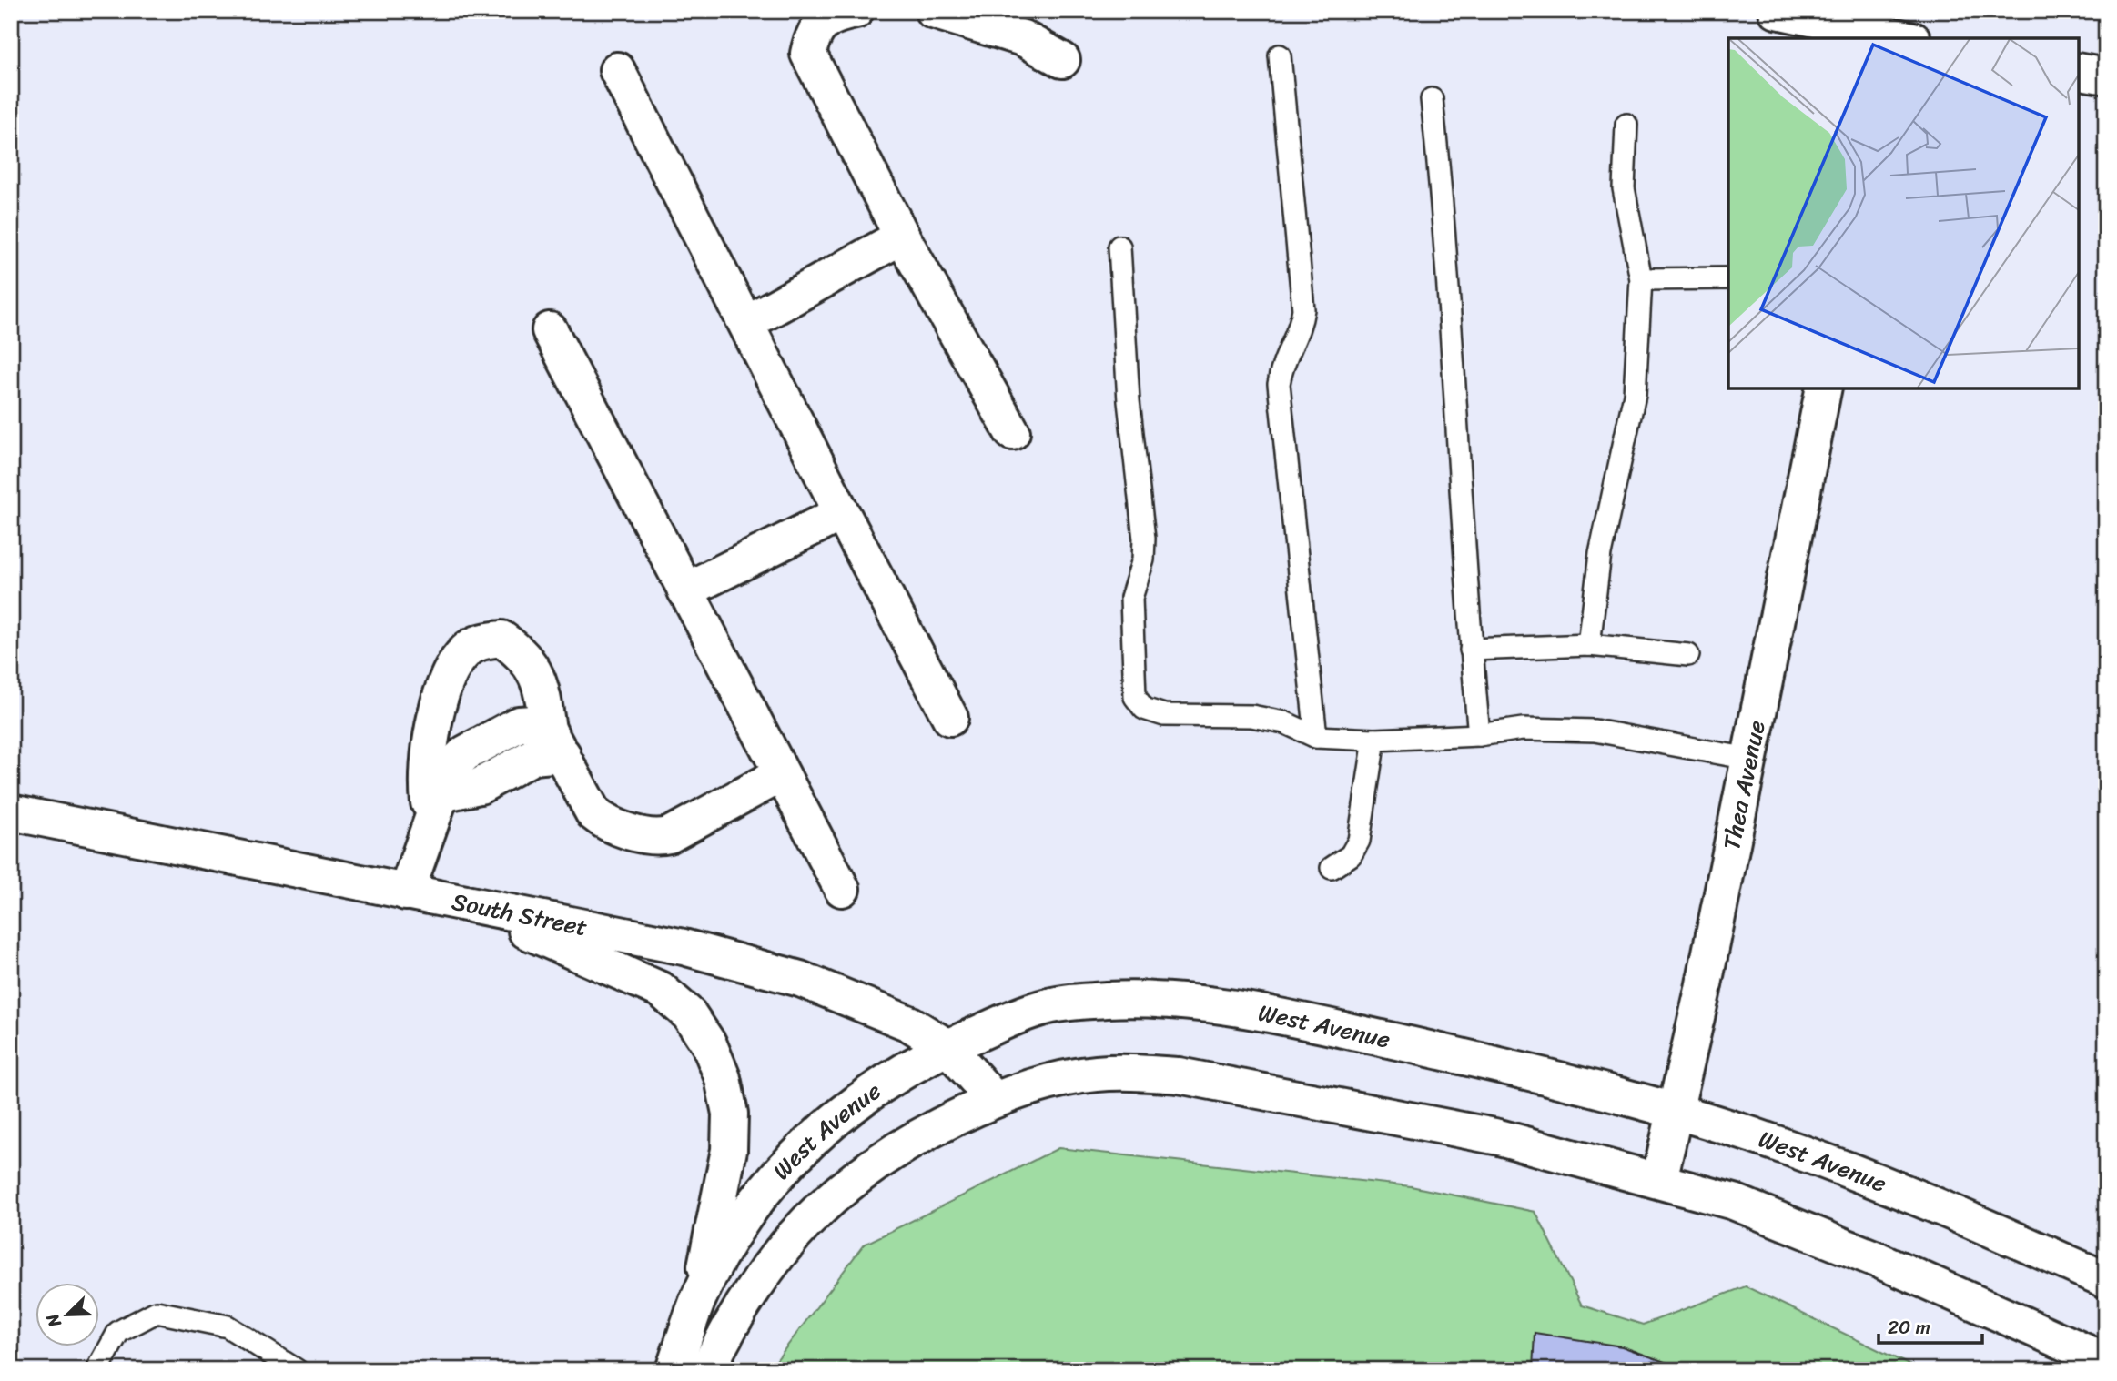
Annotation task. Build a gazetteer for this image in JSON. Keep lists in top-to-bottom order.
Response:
{
  "streets": {
    "street": ["Thea Avenue", "South Street", "West Avenue"]
  },
  "crossings": [
    ["Thea Avenue", "West Avenue"],
    ["South Street", "West Avenue"]
  ],
  "scale_bar": "20 m",
  "north": "bottom left"
}
